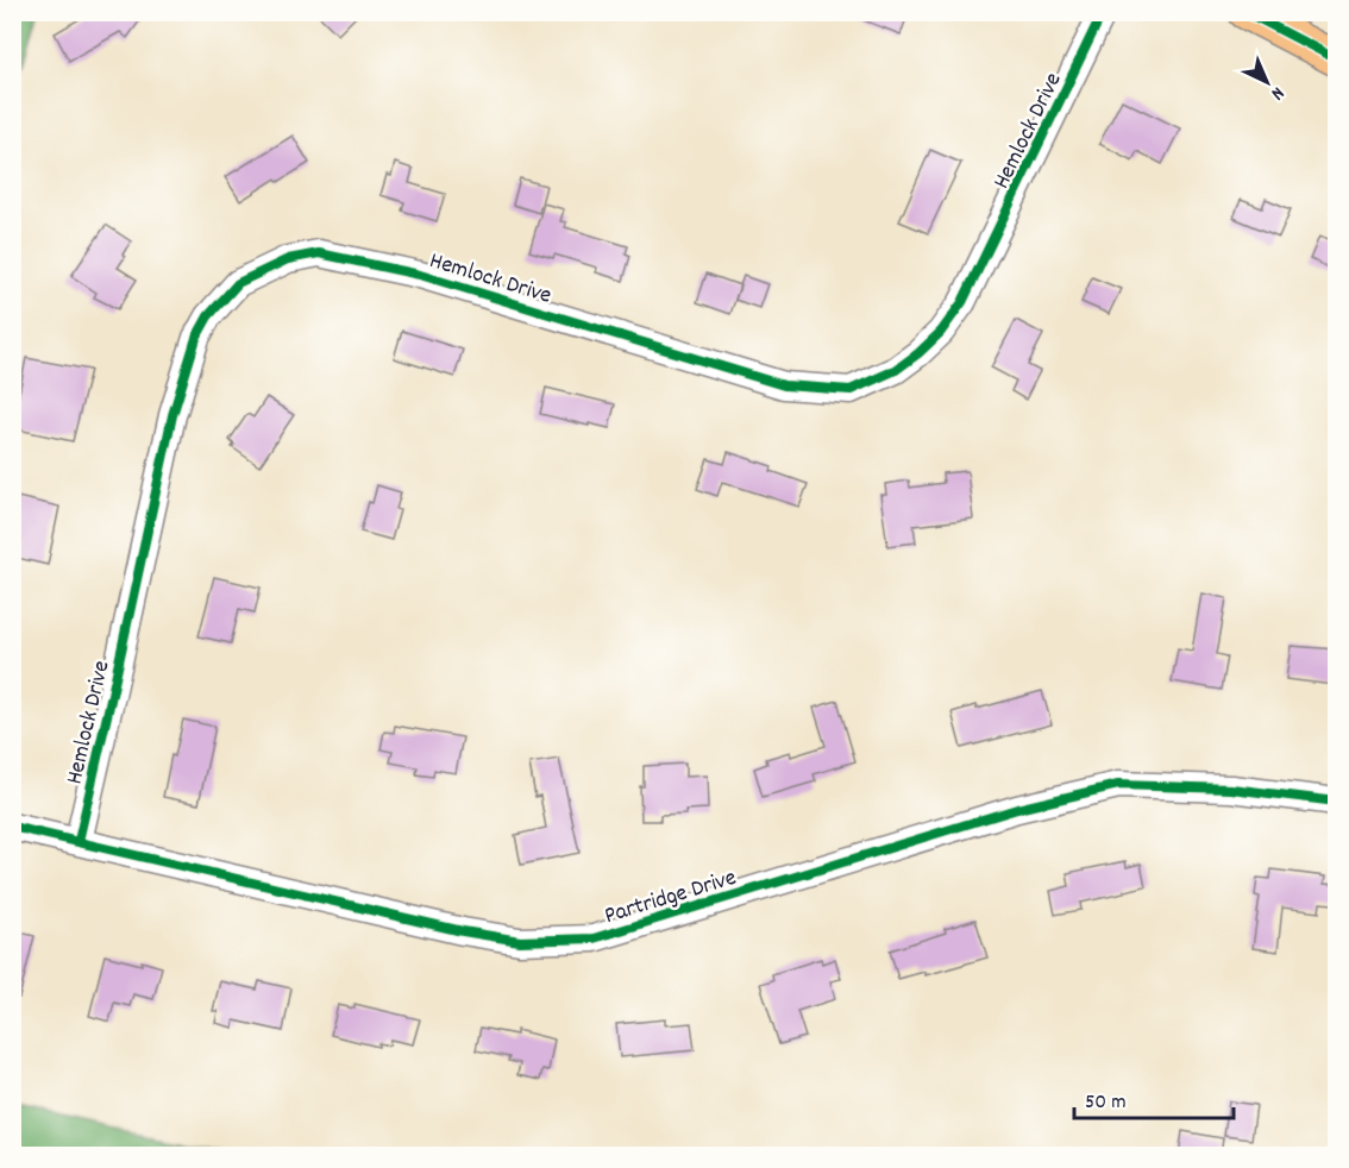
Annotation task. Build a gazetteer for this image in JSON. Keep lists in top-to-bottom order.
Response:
{
  "streets": {
    "street": ["Hemlock Drive", "Partridge Drive"]
  },
  "crossings": [
    ["Hemlock Drive", "Partridge Drive"]
  ],
  "scale_bar": "50 m",
  "north": "bottom right"
}
